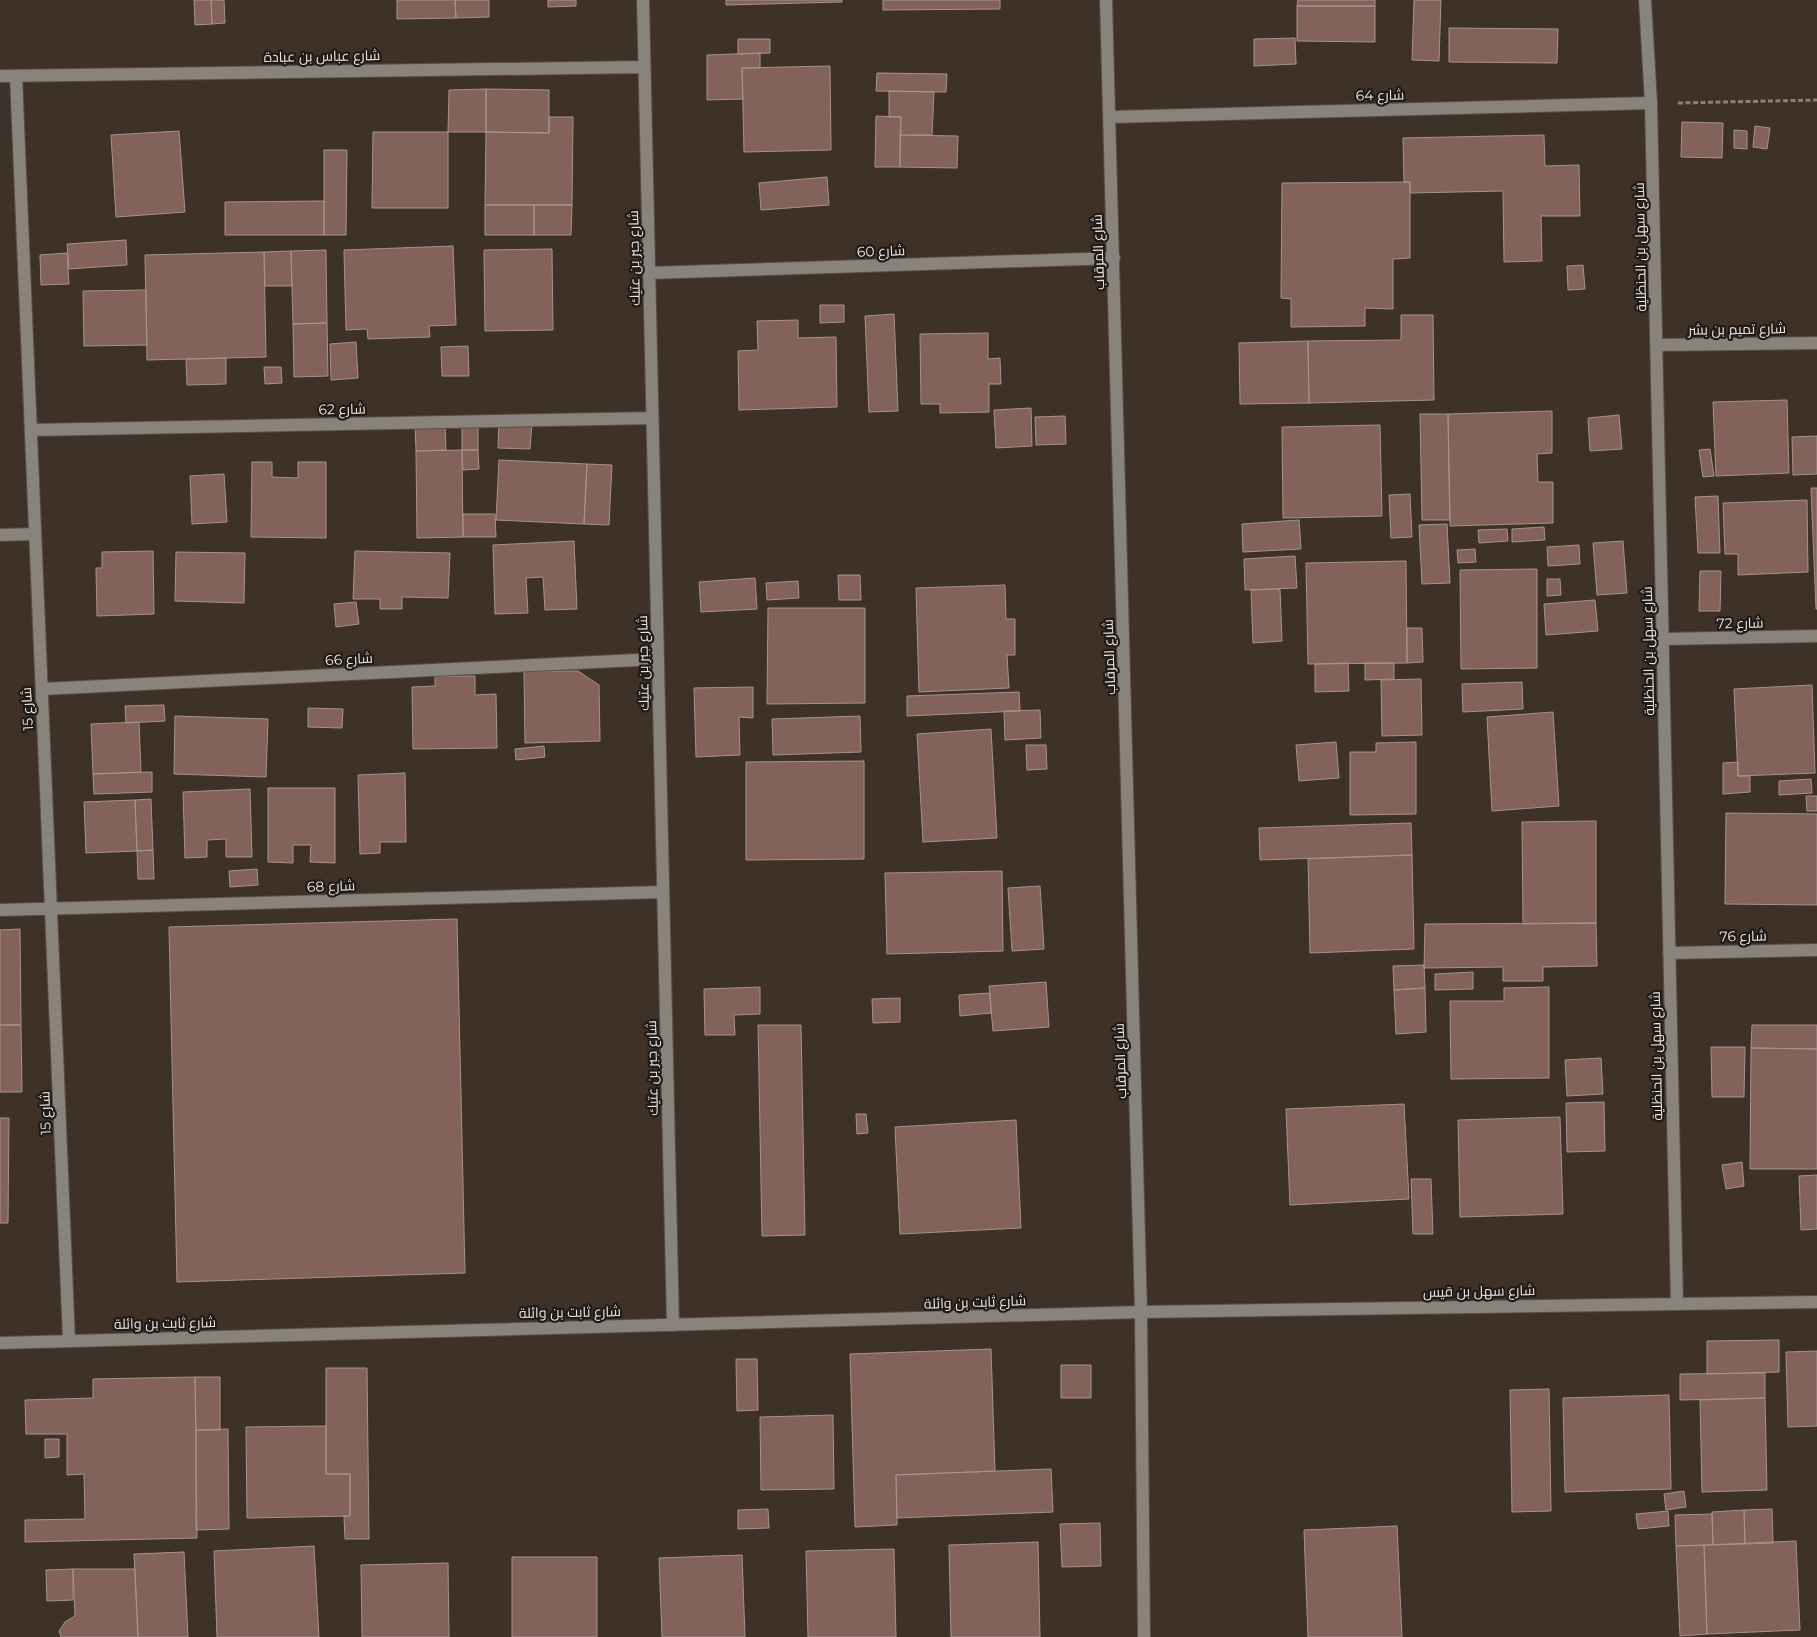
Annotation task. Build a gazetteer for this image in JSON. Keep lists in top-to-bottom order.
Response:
{
  "streets": {
    "street": [
      "شارع عباس بن عبادة",
      "شارع 64",
      "شارع سهل بن الحنظلية",
      "شارع 60",
      "شارع المرقاب",
      "شارع جبر بن عتيك",
      "شارع تميم بن بشر",
      "شارع 62",
      "شارع 72",
      "شارع 66",
      "شارع 15",
      "شارع 68",
      "شارع 76",
      "شارع سهل بن قيس",
      "شارع ثابت بن وائلة"
    ]
  },
  "crossings": [
    ["شارع عباس بن عبادة", "شارع جبر بن عتيك"],
    ["شارع عباس بن عبادة", "شارع 15"],
    ["شارع 64", "شارع سهل بن الحنظلية"],
    ["شارع 64", "شارع المرقاب"],
    ["شارع سهل بن الحنظلية", "شارع تميم بن بشر"],
    ["شارع سهل بن الحنظلية", "شارع 72"],
    ["شارع سهل بن الحنظلية", "شارع 76"],
    ["شارع سهل بن الحنظلية", "شارع سهل بن قيس"],
    ["شارع 60", "شارع المرقاب"],
    ["شارع 60", "شارع جبر بن عتيك"],
    ["شارع المرقاب", "شارع سهل بن قيس"],
    ["شارع المرقاب", "شارع ثابت بن وائلة"],
    ["شارع جبر بن عتيك", "شارع 62"],
    ["شارع جبر بن عتيك", "شارع 66"],
    ["شارع جبر بن عتيك", "شارع 68"],
    ["شارع جبر بن عتيك", "شارع ثابت بن وائلة"],
    ["شارع 62", "شارع 15"],
    ["شارع 66", "شارع 15"],
    ["شارع 15", "شارع 68"],
    ["شارع 15", "شارع ثابت بن وائلة"],
    ["شارع سهل بن قيس", "شارع ثابت بن وائلة"]
  ]
}
